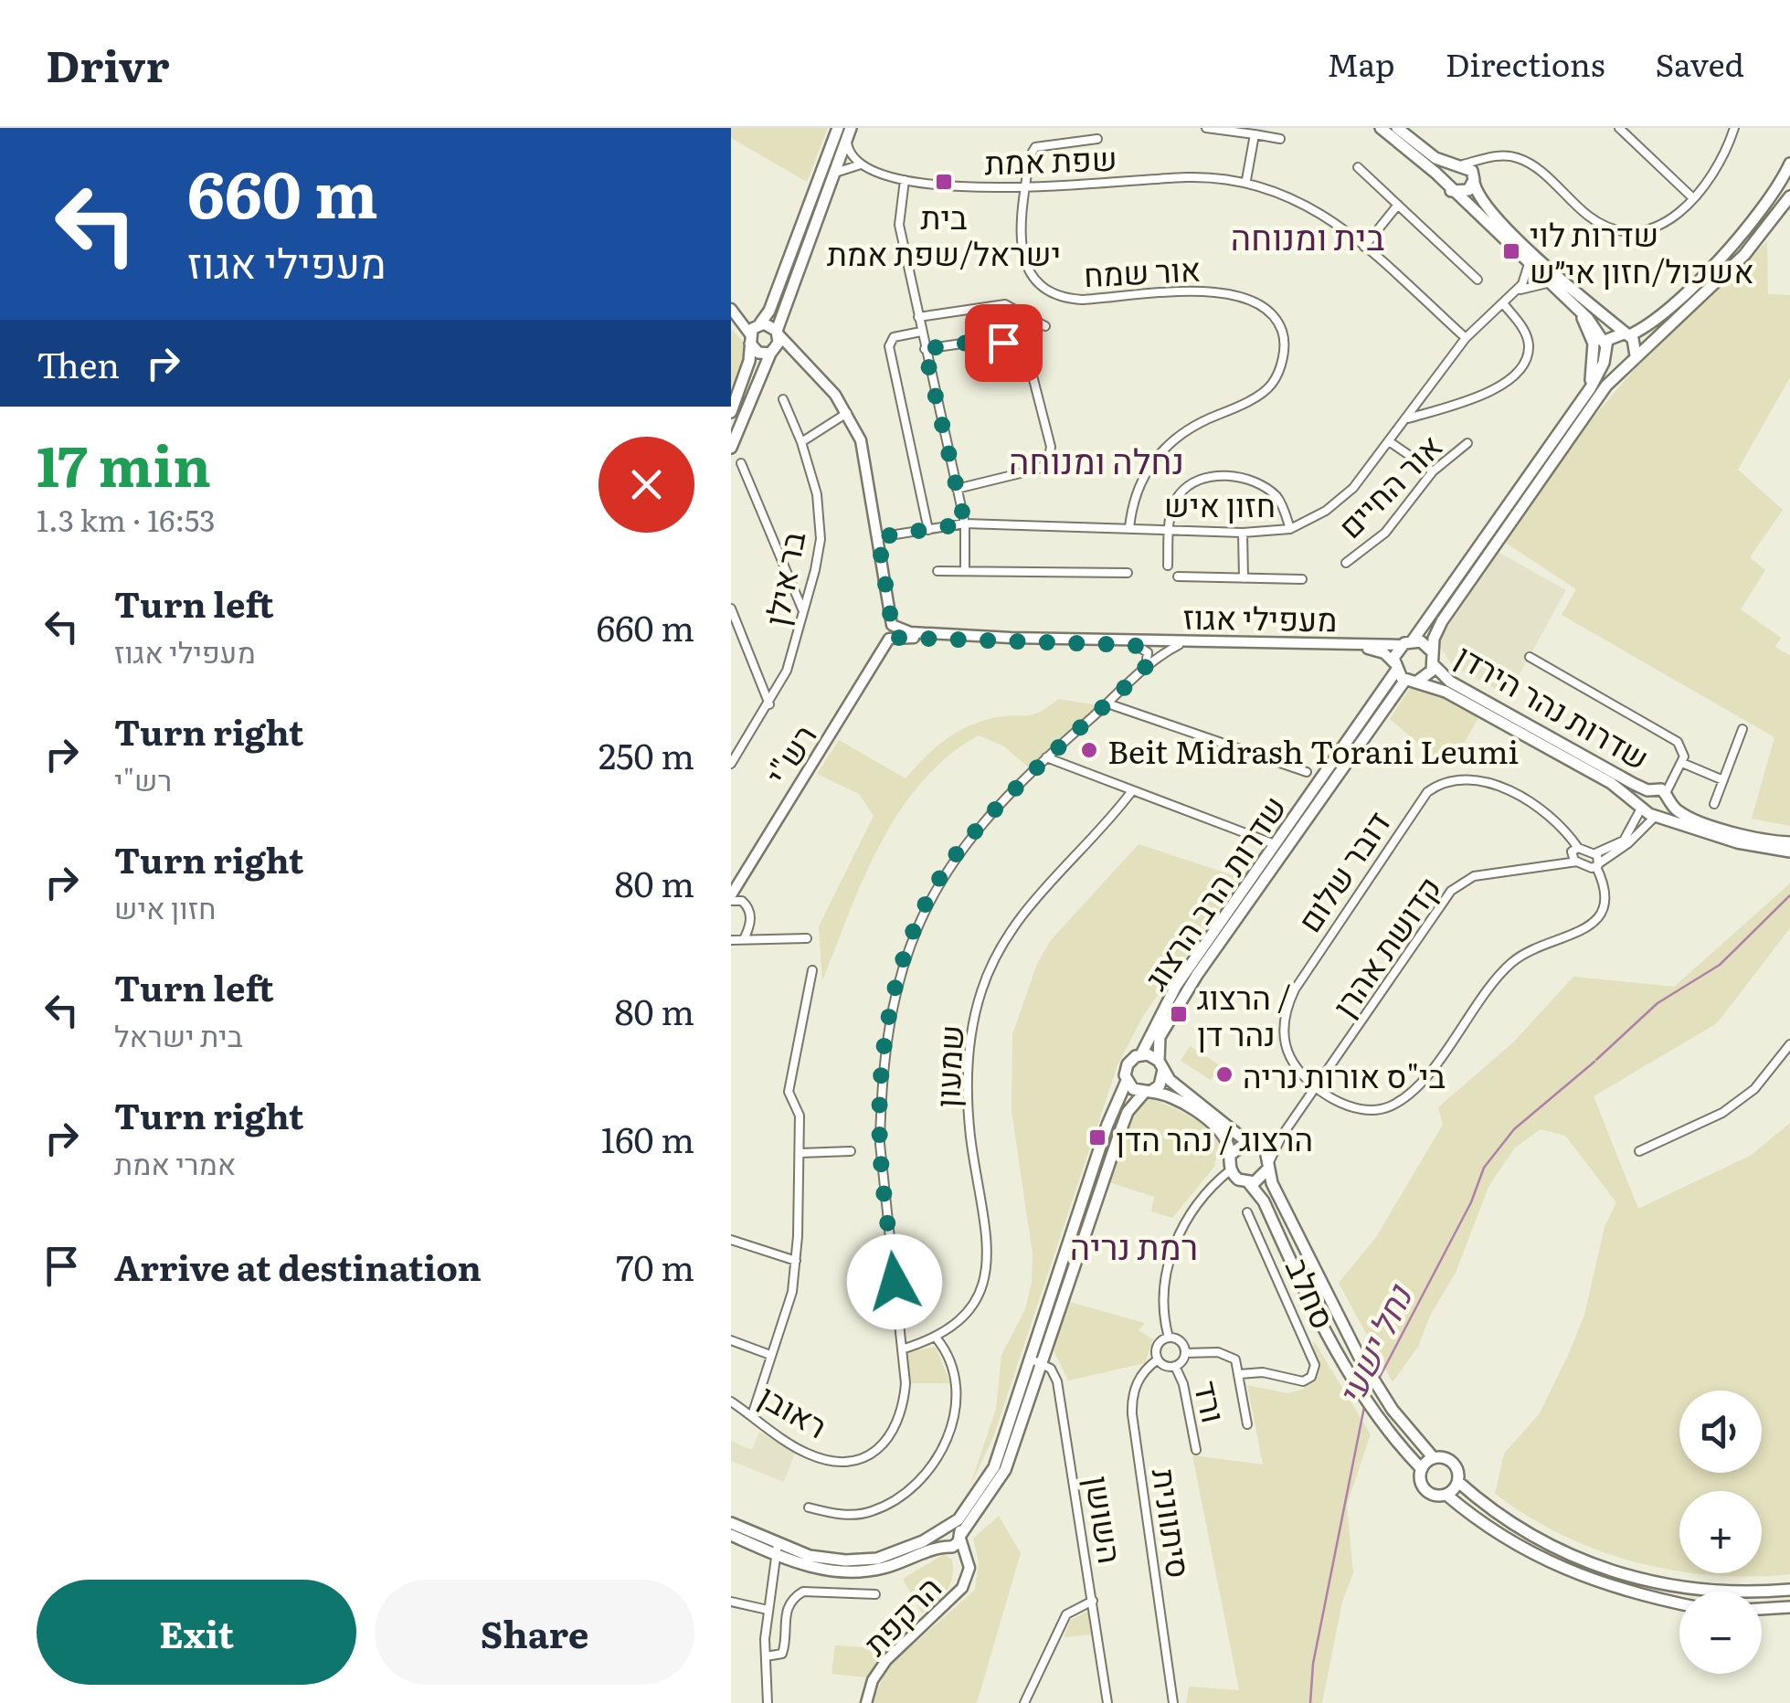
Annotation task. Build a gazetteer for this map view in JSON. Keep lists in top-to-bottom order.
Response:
{
  "streets": {
    "main road": ["שדרות נהר הירדן", "שדרות הרב הרצוג"],
    "street": [
      "שפת אמת",
      "אור שמח",
      "אור החיים",
      "חזון איש",
      "בר אילן",
      "מעפילי אגוז",
      "רש\"י",
      "דובר שלום",
      "קדושת אהרן",
      "שמעון",
      "סחלב",
      "ורד",
      "ראובן",
      "השושן",
      "סיתוונית",
      "הרקפת"
    ]
  },
  "crossings": [
    ["שפת אמת", "אור שמח"],
    ["שפת אמת", "חזון איש"],
    ["אור שמח", "חזון איש"],
    ["מעפילי אגוז", "שדרות נהר הירדן"],
    ["מעפילי אגוז", "רש\"י"],
    ["מעפילי אגוז", "שדרות הרב הרצוג"],
    ["מעפילי אגוז", "ראובן"],
    ["שדרות נהר הירדן", "שדרות הרב הרצוג"],
    ["דובר שלום", "קדושת אהרן"],
    ["שמעון", "ראובן"],
    ["סחלב", "ורד"],
    ["סחלב", "סיתוונית"],
    ["ורד", "סיתוונית"]
  ],
  "districts": ["בית ומנוחה", "נחלה ומנוחה", "רמת נריה"],
  "water": ["נחל ישעי"],
  "places": {
    "transit": [
      "בית ישראל/שפת אמת",
      "שדרות לוי אשכול/חזון אי״ש",
      "הרצוג / נהר דן",
      "הרצוג / נהר הדן"
    ],
    "other": ["Beit Midrash Torani Leumi", "בי\"ס אורות נריה"]
  },
  "page": {
    "header": "Drivr",
    "nav": ["Map", "Directions", "Saved"],
    "turn": ["660 m", "מעפילי אגוז"],
    "then": "Then",
    "heading": ["17 min", "1.3 km · 16:53"],
    "list": [
      {
        "name": "Turn left",
        "note": "מעפילי אגוז",
        "value": "660 m"
      },
      {
        "name": "Turn right",
        "note": "רש\"י",
        "value": "250 m"
      },
      {
        "name": "Turn right",
        "note": "חזון איש",
        "value": "80 m"
      },
      {
        "name": "Turn left",
        "note": "בית ישראל",
        "value": "80 m"
      },
      {
        "name": "Turn right",
        "note": "אמרי אמת",
        "value": "160 m"
      },
      {
        "name": "Arrive at destination",
        "value": "70 m"
      }
    ],
    "map_buttons": ["+", "−"],
    "buttons": ["Exit", "Share"]
  }
}
